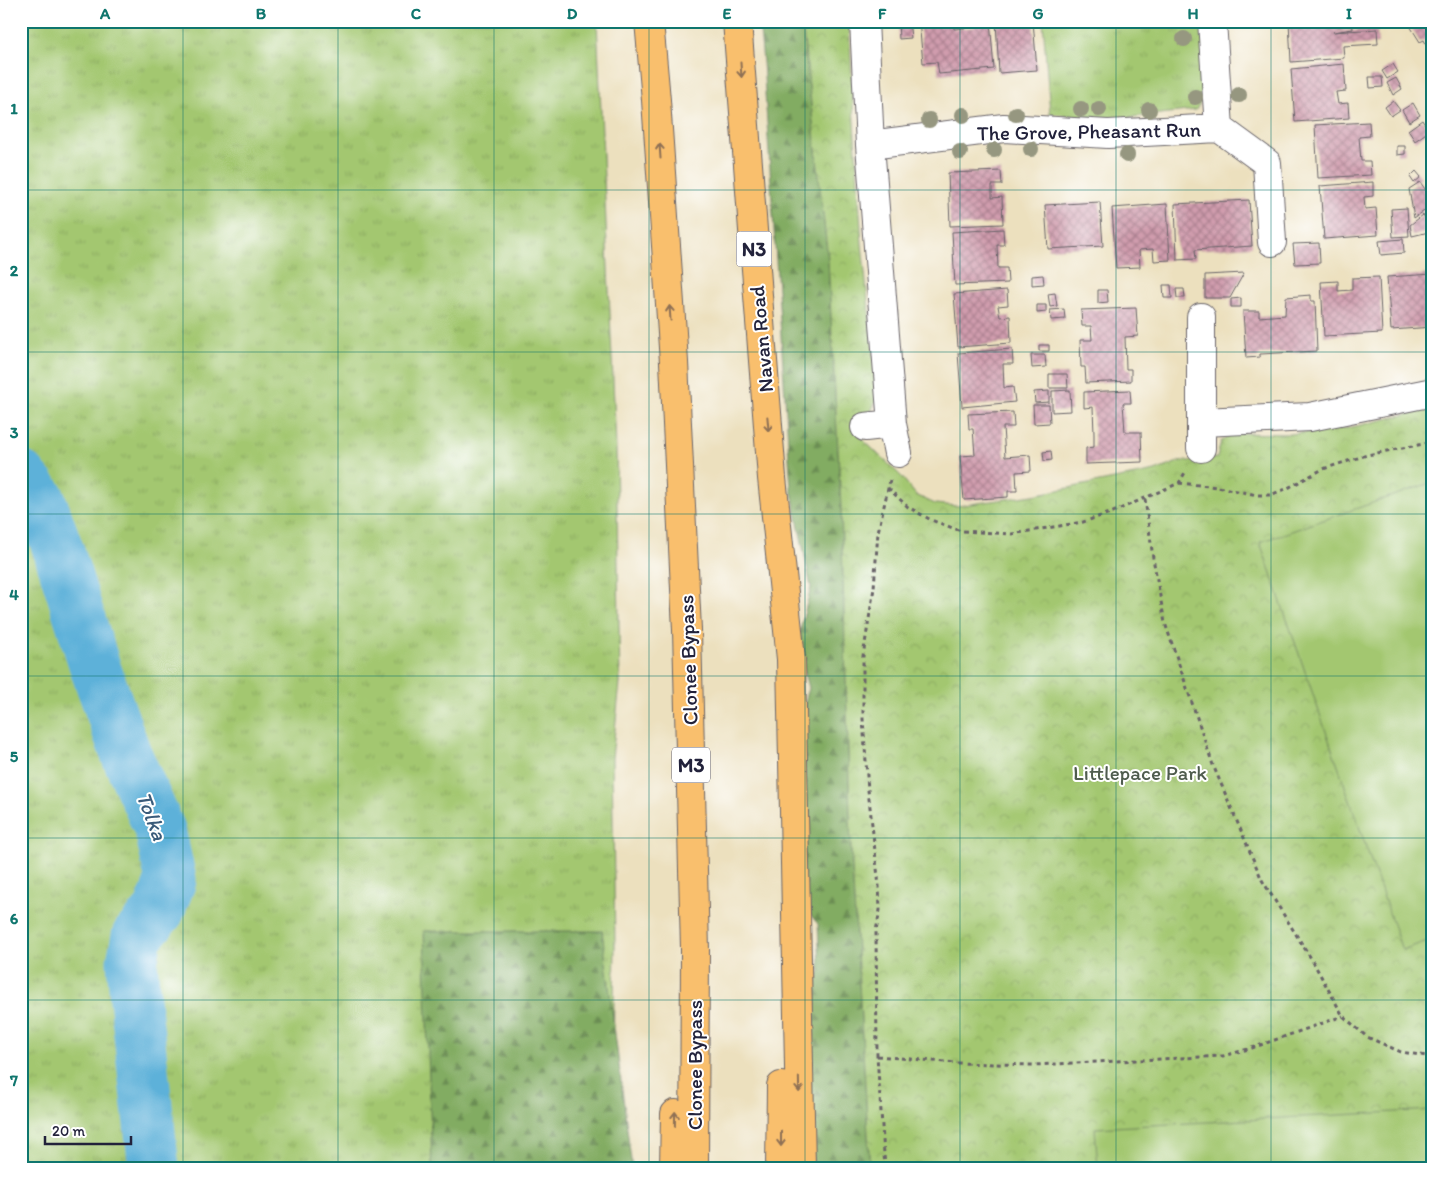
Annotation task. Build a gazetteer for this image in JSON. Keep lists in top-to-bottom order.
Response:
{
  "streets": {
    "highway": [
      "N3",
      "Navan Road",
      "Clonee Bypass",
      "M3"
    ],
    "street": ["The Grove, Pheasant Run"]
  },
  "water": ["Tolka"],
  "parks": ["Littlepace Park"],
  "scale_bar": "20 m",
  "grid": {
    "columns": [
      "A",
      "B",
      "C",
      "D",
      "E",
      "F",
      "G",
      "H",
      "I"
    ],
    "rows": [
      "1",
      "2",
      "3",
      "4",
      "5",
      "6",
      "7"
    ]
  }
}
